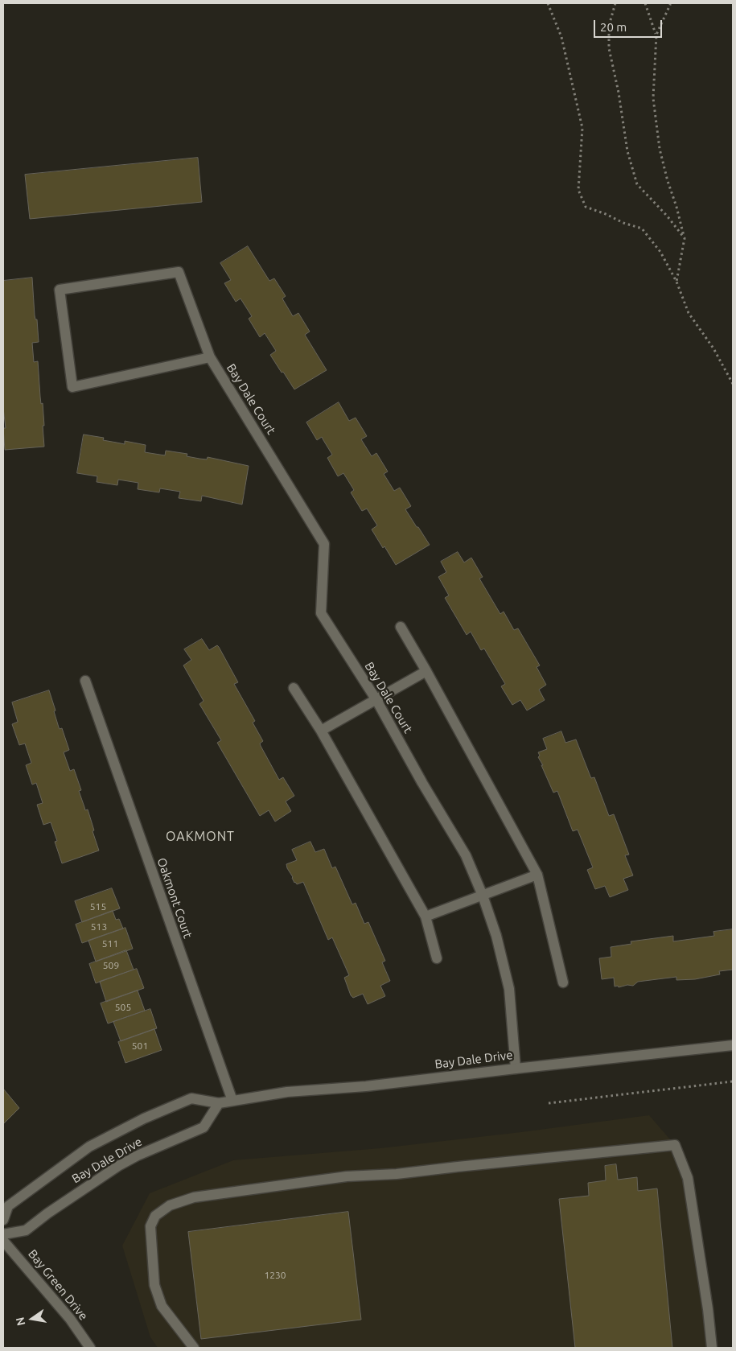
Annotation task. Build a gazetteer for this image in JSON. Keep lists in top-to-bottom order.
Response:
{
  "streets": {
    "street": [
      "Bay Dale Court",
      "Oakmont Court",
      "Bay Dale Drive",
      "Bay Green Drive"
    ]
  },
  "crossings": [
    ["Bay Dale Court", "Bay Dale Drive"],
    ["Oakmont Court", "Bay Dale Drive"]
  ],
  "districts": ["OAKMONT"],
  "house_numbers": [
    "515",
    "513",
    "511",
    "509",
    "505",
    "501",
    "1230"
  ],
  "scale_bar": "20 m",
  "north": "left"
}
